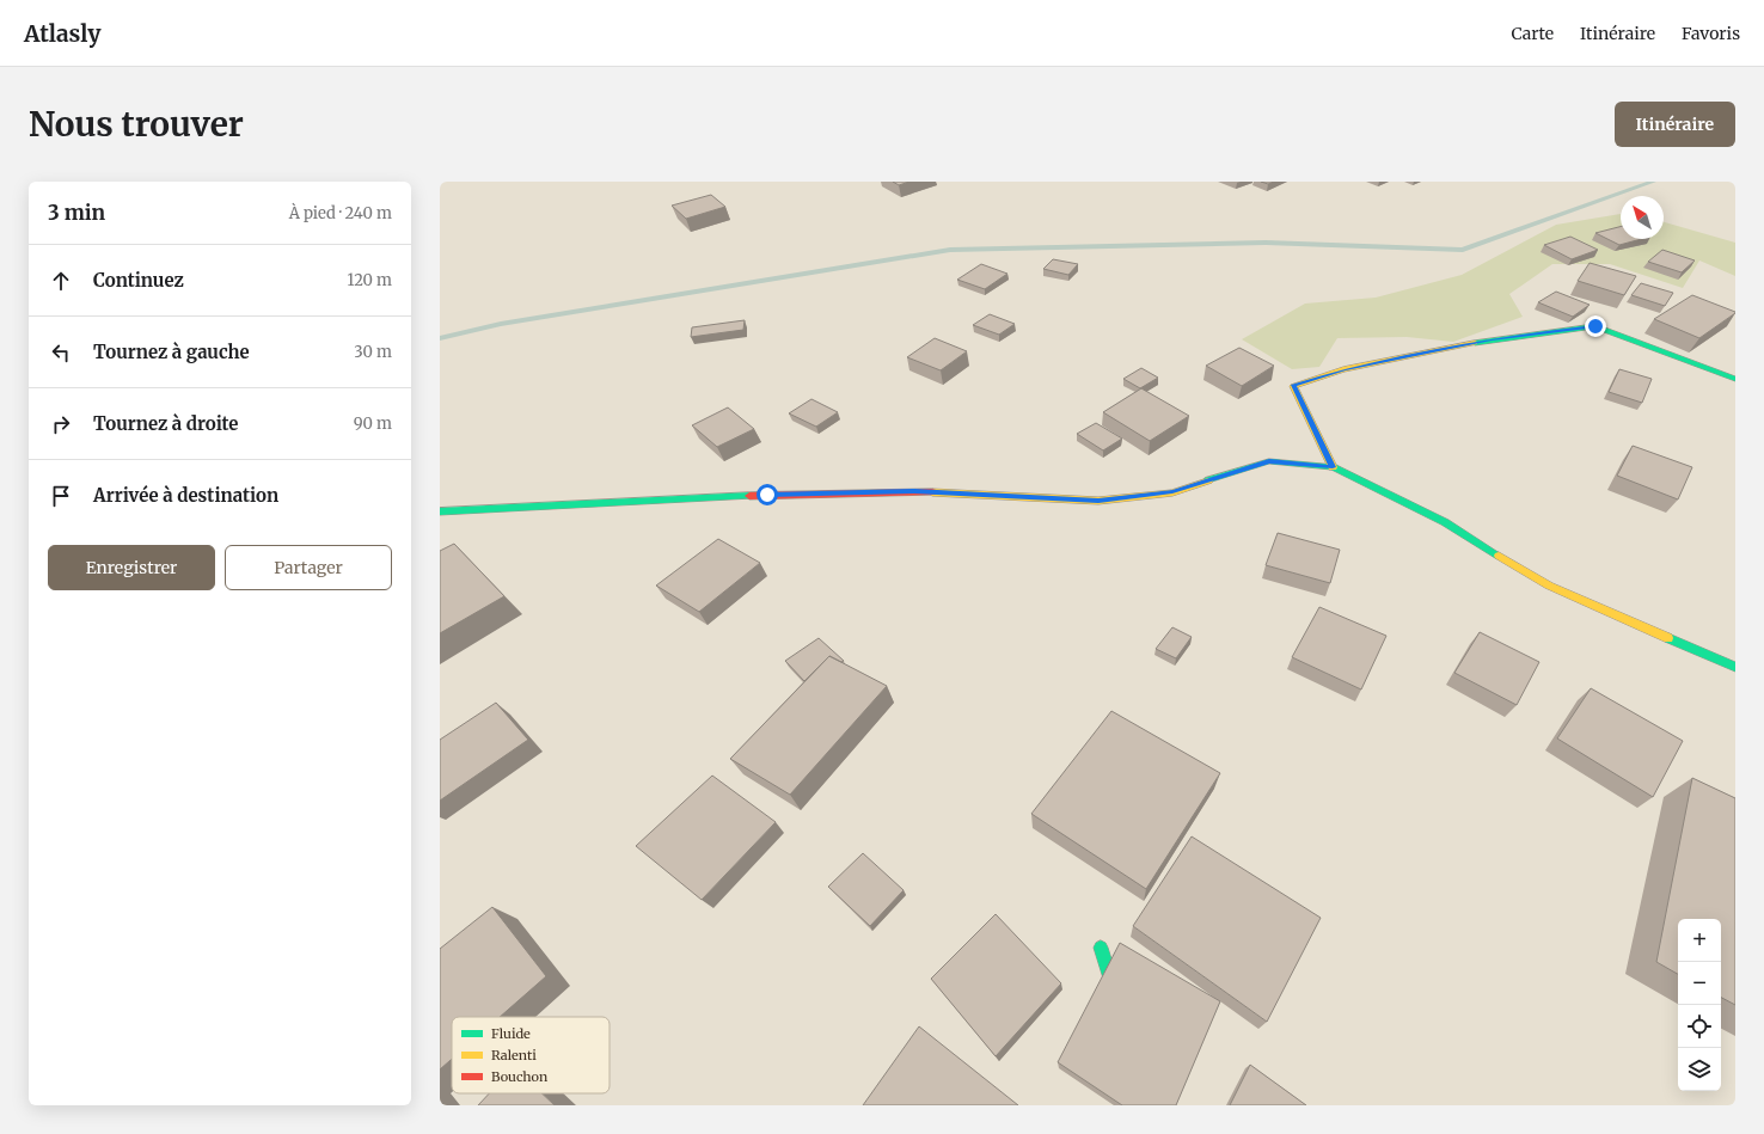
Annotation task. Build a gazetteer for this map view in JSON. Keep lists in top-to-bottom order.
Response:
{
  "legend": ["Fluide", "Ralenti", "Bouchon"],
  "north": "top left",
  "page": {
    "header": "Atlasly",
    "nav": ["Carte", "Itinéraire", "Favoris"],
    "buttons": [
      "Itinéraire",
      ["Enregistrer", "Partager"]
    ],
    "title": "Nous trouver",
    "heading": ["3 min", "À pied · 240 m"],
    "list": [
      ["Continuez", "120 m"],
      ["Tournez à gauche", "30 m"],
      ["Tournez à droite", "90 m"],
      "Arrivée à destination"
    ],
    "map_buttons": ["+", "−"]
  }
}
